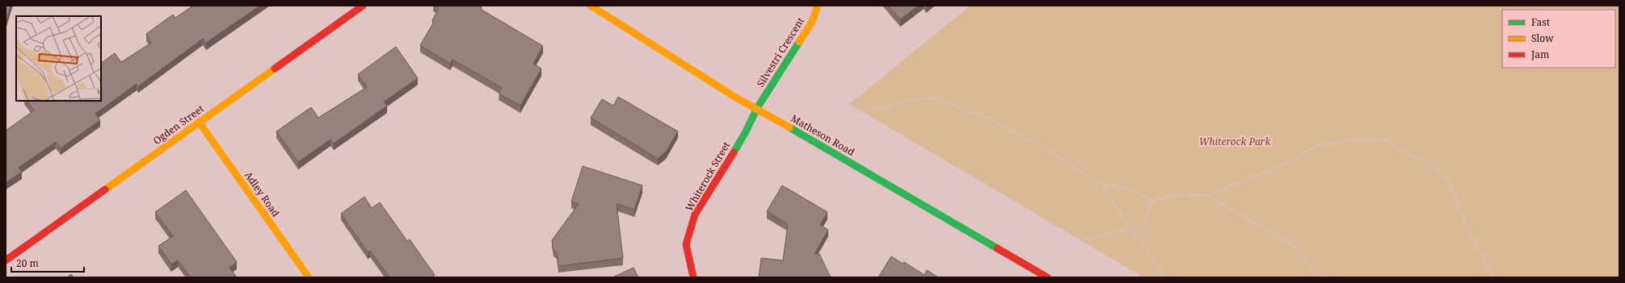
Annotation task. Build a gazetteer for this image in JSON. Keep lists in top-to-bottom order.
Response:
{
  "streets": {
    "street": [
      "Silvestri Crescent",
      "Ogden Street",
      "Matheson Road",
      "Whiterock Street",
      "Adley Road"
    ]
  },
  "crossings": [
    ["Silvestri Crescent", "Matheson Road"],
    ["Silvestri Crescent", "Whiterock Street"],
    ["Ogden Street", "Adley Road"],
    ["Matheson Road", "Whiterock Street"]
  ],
  "parks": ["Whiterock Park"],
  "legend": ["Fast", "Slow", "Jam"],
  "scale_bar": "20 m"
}
